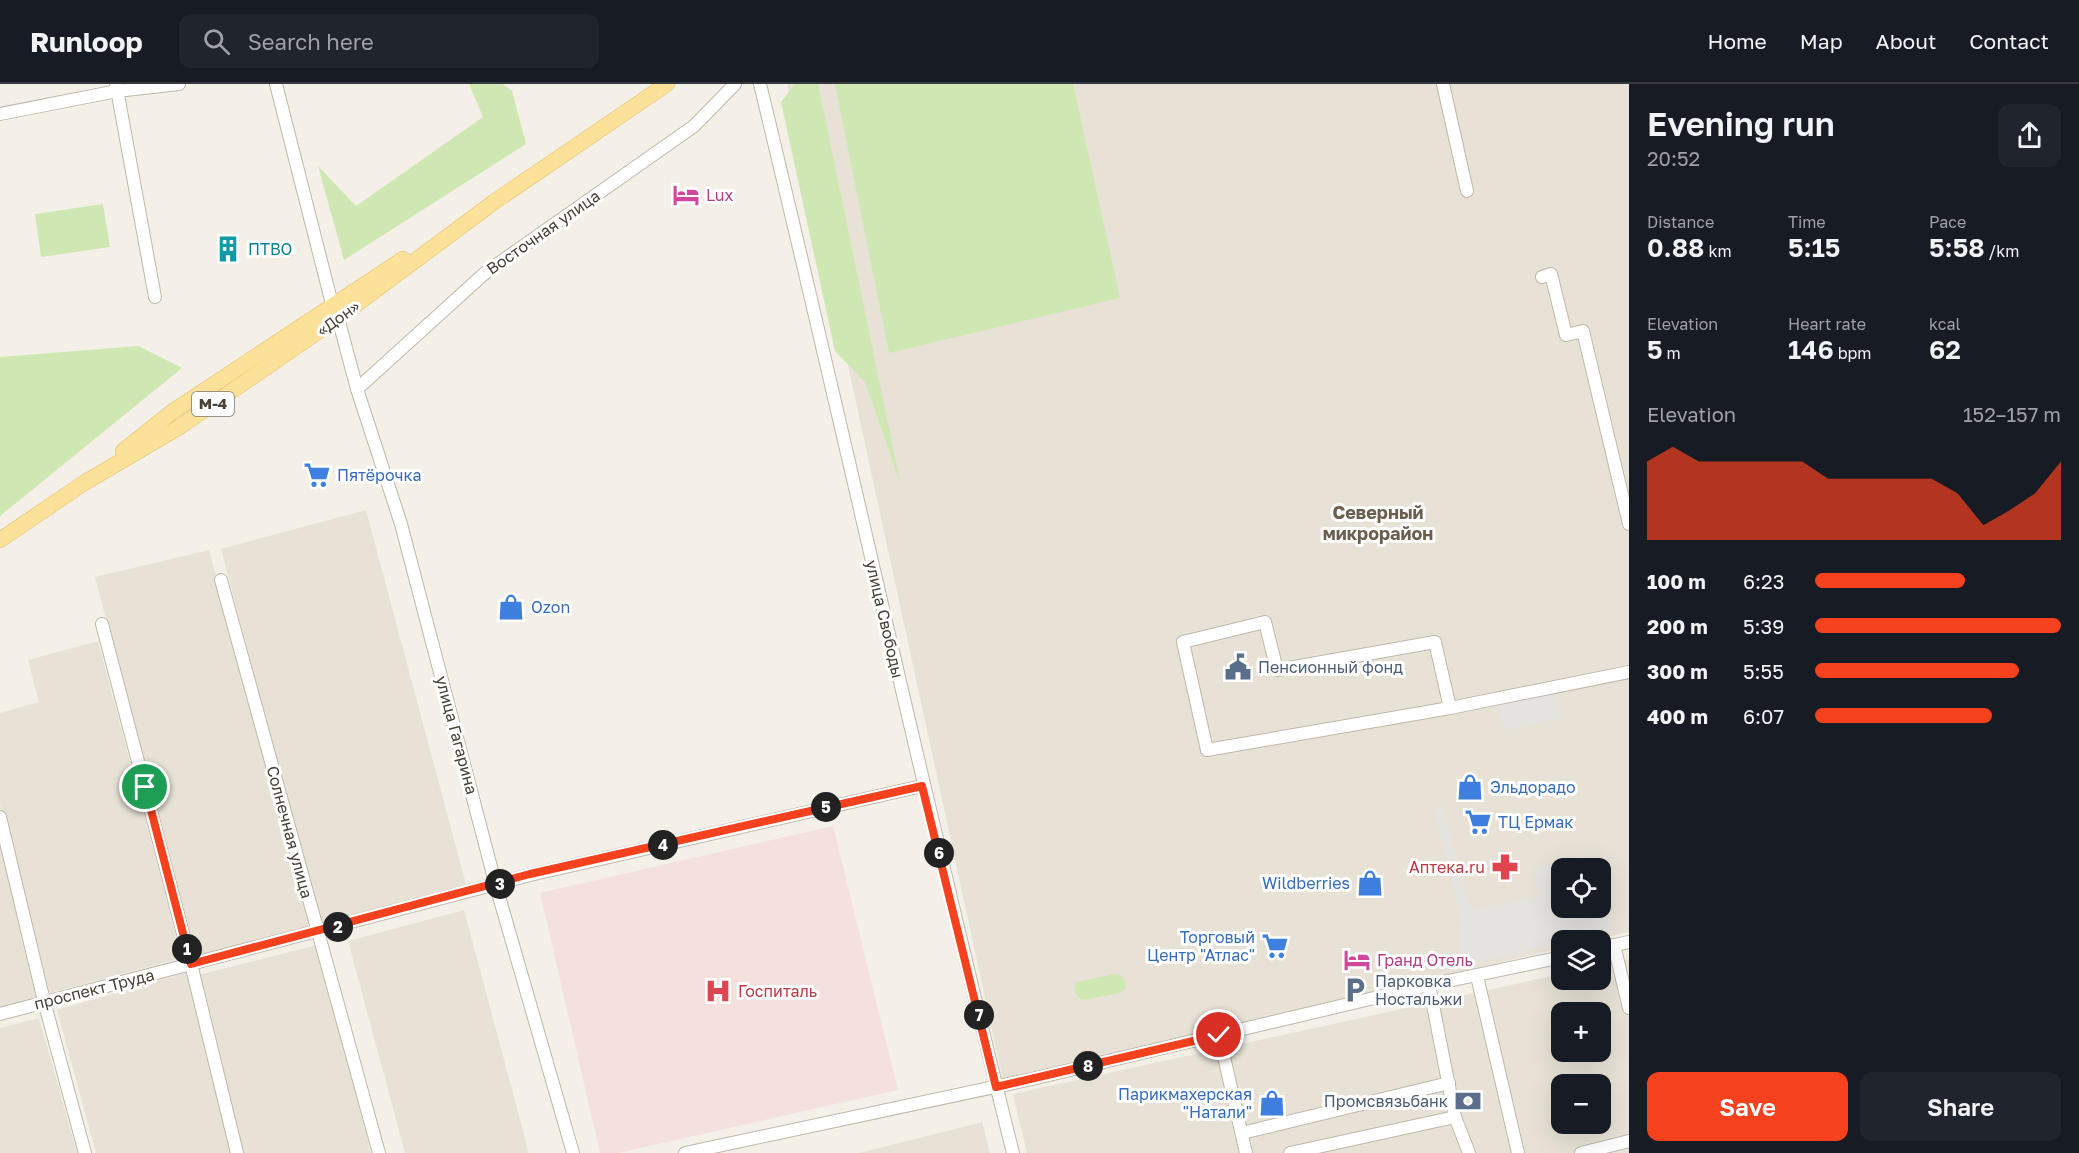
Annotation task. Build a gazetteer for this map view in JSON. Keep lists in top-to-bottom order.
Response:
{
  "streets": {
    "main road": ["«Дон»", "М-4"],
    "street": [
      "Восточная улица",
      "улица Свободы",
      "улица Гагарина",
      "Солнечная улица",
      "проспект Труда"
    ]
  },
  "crossings": [
    ["Восточная улица", "улица Гагарина"],
    ["«Дон»", "улица Гагарина"],
    ["улица Свободы", "проспект Труда"],
    ["улица Гагарина", "проспект Труда"],
    ["Солнечная улица", "проспект Труда"]
  ],
  "districts": ["Северный микрорайон"],
  "places": {
    "hotel": ["Lux", "Гранд Отель"],
    "building": ["ПТВО"],
    "supermarket": ["Пятёрочка", "ТЦ Ермак", "Торговый Центр \"Атлас\""],
    "shop": [
      "Ozon",
      "Эльдорадо",
      "Wildberries",
      "Парикмахерская \"Натали\""
    ],
    "public building": ["Пенсионный фонд"],
    "pharmacy": ["Аптека.ru"],
    "parking": ["Парковка Ностальжи"],
    "hospital": ["Госпиталь"],
    "bank": ["Промсвязьбанк"]
  },
  "page": {
    "header": "Runloop",
    "search": "Search here",
    "nav": [
      "Home",
      "Map",
      "About",
      "Contact"
    ],
    "heading": ["Evening run", "20:52"],
    "stats": [
      ["Distance", "0.88 km"],
      ["Time", "5:15"],
      ["Pace", "5:58 /km"],
      ["Elevation", "5 m"],
      ["Heart rate", "146 bpm"],
      ["kcal", "62"]
    ],
    "chart": ["Elevation", "152–157 m"],
    "list": [
      {
        "name": "100 m",
        "note": "6:23"
      },
      {
        "name": "200 m",
        "note": "5:39"
      },
      {
        "name": "300 m",
        "note": "5:55"
      },
      {
        "name": "400 m",
        "note": "6:07"
      }
    ],
    "pins": [
      "5",
      "4",
      "6",
      "3",
      "2",
      "1",
      "7",
      "8"
    ],
    "map_buttons": ["+", "−"],
    "buttons": ["Save", "Share"]
  }
}
